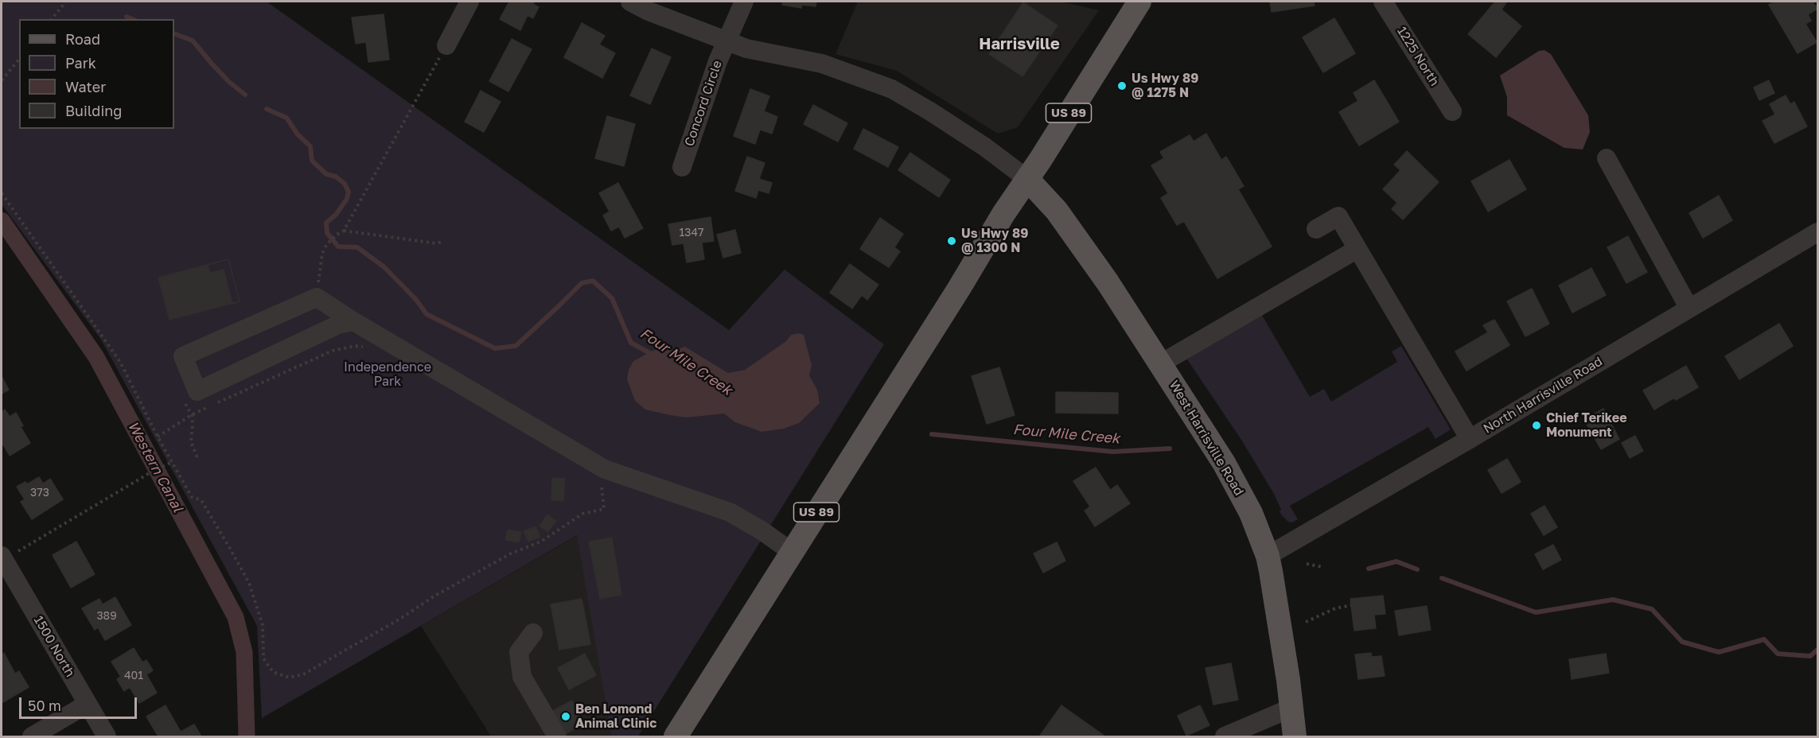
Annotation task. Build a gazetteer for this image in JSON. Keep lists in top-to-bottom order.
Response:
{
  "streets": {
    "main road": ["US 89", "West Harrisville Road"],
    "street": [
      "1225 North",
      "Concord Circle",
      "North Harrisville Road",
      "1500 North"
    ]
  },
  "crossings": [
    ["US 89", "West Harrisville Road"],
    ["North Harrisville Road", "West Harrisville Road"]
  ],
  "districts": ["Harrisville"],
  "water": ["Four Mile Creek", "Western Canal"],
  "parks": ["Independence Park"],
  "places": [
    "Us Hwy 89 @ 1275 N",
    "Us Hwy 89 @ 1300 N",
    "Chief Terikee Monument",
    "Ben Lomond Animal Clinic"
  ],
  "house_numbers": [
    "1347",
    "373",
    "389",
    "401"
  ],
  "legend": [
    "Road",
    "Park",
    "Water",
    "Building"
  ],
  "scale_bar": "50 m"
}
